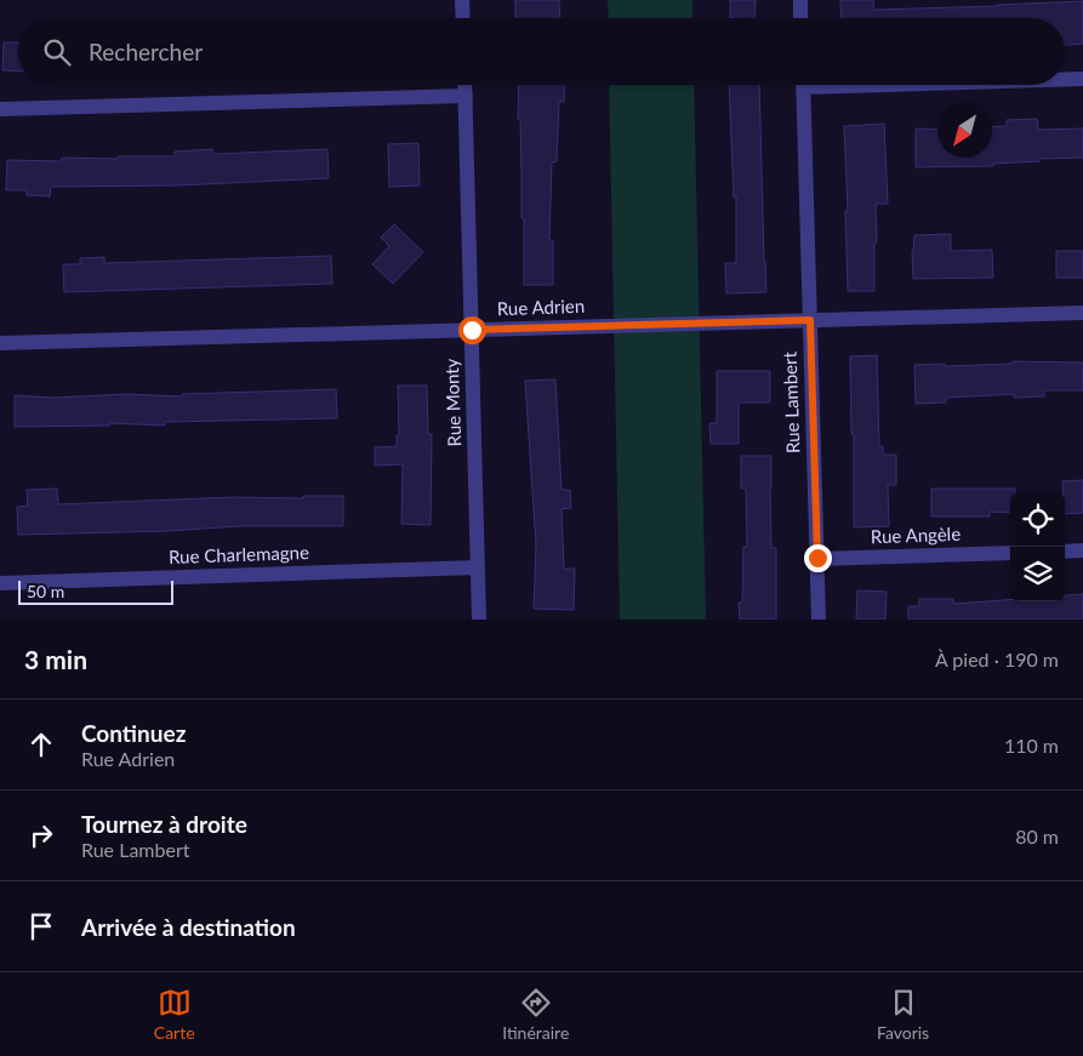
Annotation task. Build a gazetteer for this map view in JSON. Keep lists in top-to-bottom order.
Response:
{
  "streets": {
    "street": [
      "Rue Adrien",
      "Rue Monty",
      "Rue Lambert",
      "Rue Angèle",
      "Rue Charlemagne"
    ]
  },
  "crossings": [
    ["Rue Adrien", "Rue Monty"],
    ["Rue Adrien", "Rue Lambert"],
    ["Rue Monty", "Rue Charlemagne"],
    ["Rue Lambert", "Rue Angèle"]
  ],
  "scale_bar": "50 m",
  "north": "bottom left",
  "page": {
    "search": "Rechercher",
    "scale": "50 m",
    "heading": ["3 min", "À pied · 190 m"],
    "list": [
      ["Continuez", "Rue Adrien", "110 m"],
      ["Tournez à droite", "Rue Lambert", "80 m"],
      "Arrivée à destination"
    ],
    "nav": ["Carte", "Itinéraire", "Favoris"]
  }
}
